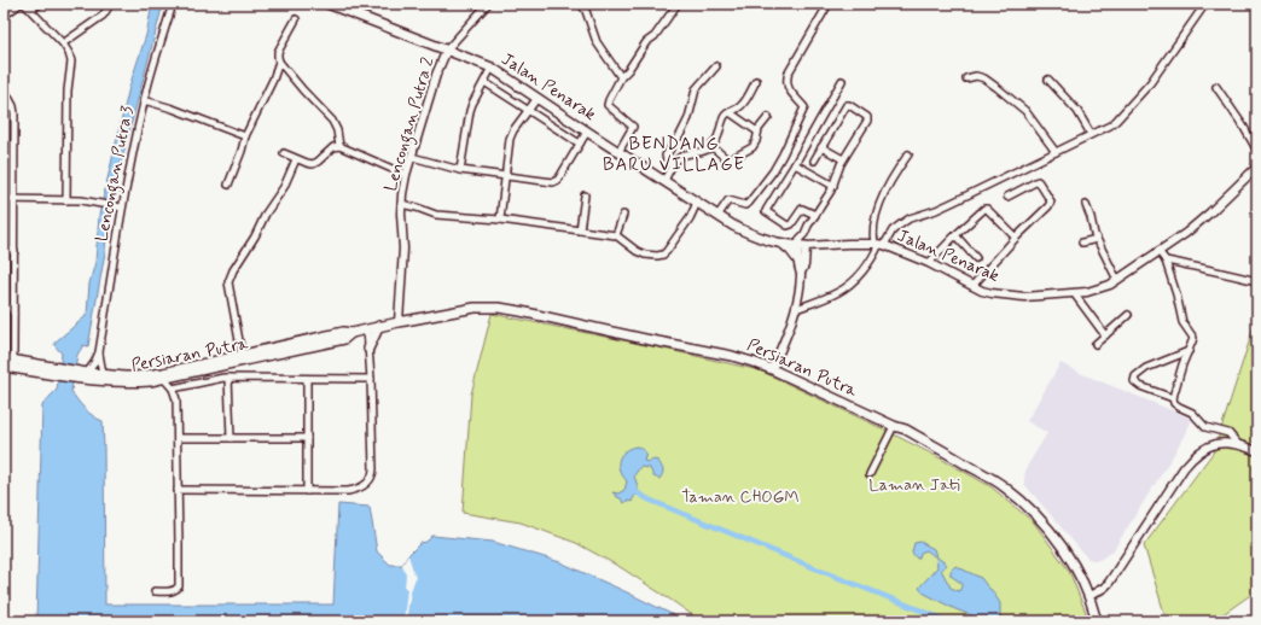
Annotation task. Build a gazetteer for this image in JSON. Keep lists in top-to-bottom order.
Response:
{
  "streets": {
    "main road": ["Jalan Penarak", "Persiaran Putra"],
    "street": ["Lencongan Putra 2", "Lencongan Putra 3"]
  },
  "crossings": [
    ["Jalan Penarak", "Lencongan Putra 2"],
    ["Lencongan Putra 2", "Persiaran Putra"]
  ],
  "districts": ["BENDANG BARU VILLAGE"],
  "parks": ["Laman Jati", "Taman CHOGM"]
}
